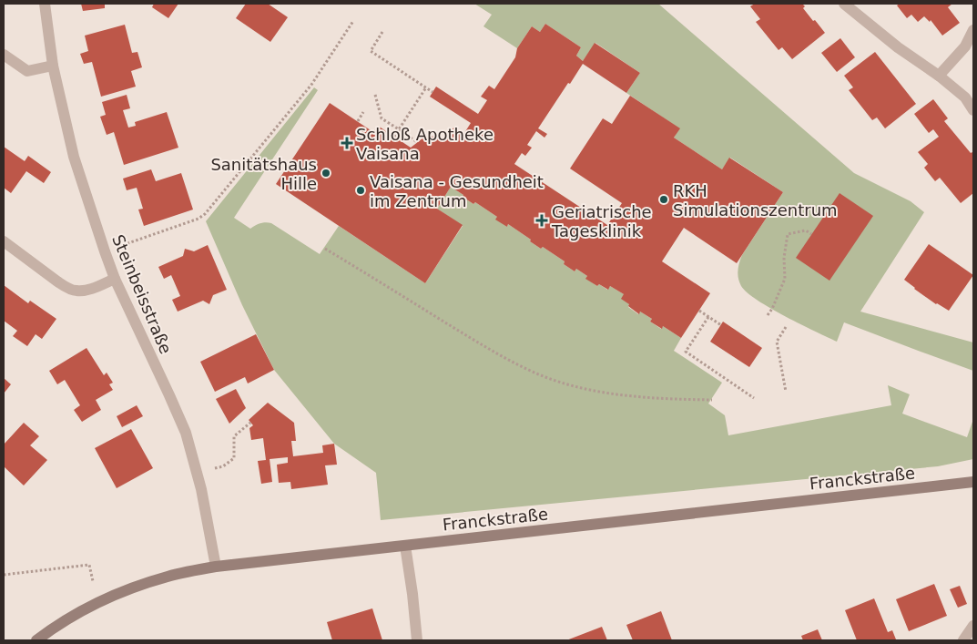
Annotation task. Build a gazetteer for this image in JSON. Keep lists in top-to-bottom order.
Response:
{
  "streets": {
    "street": ["Steinbeisstraße", "Franckstraße"]
  },
  "crossings": [
    ["Steinbeisstraße", "Franckstraße"]
  ],
  "places": {
    "health": ["Schloß Apotheke Vaisana", "Geriatrische Tagesklinik"],
    "other": ["Sanitätshaus Hille", "Vaisana - Gesundheit im Zentrum", "RKH Simulationszentrum"]
  }
}
